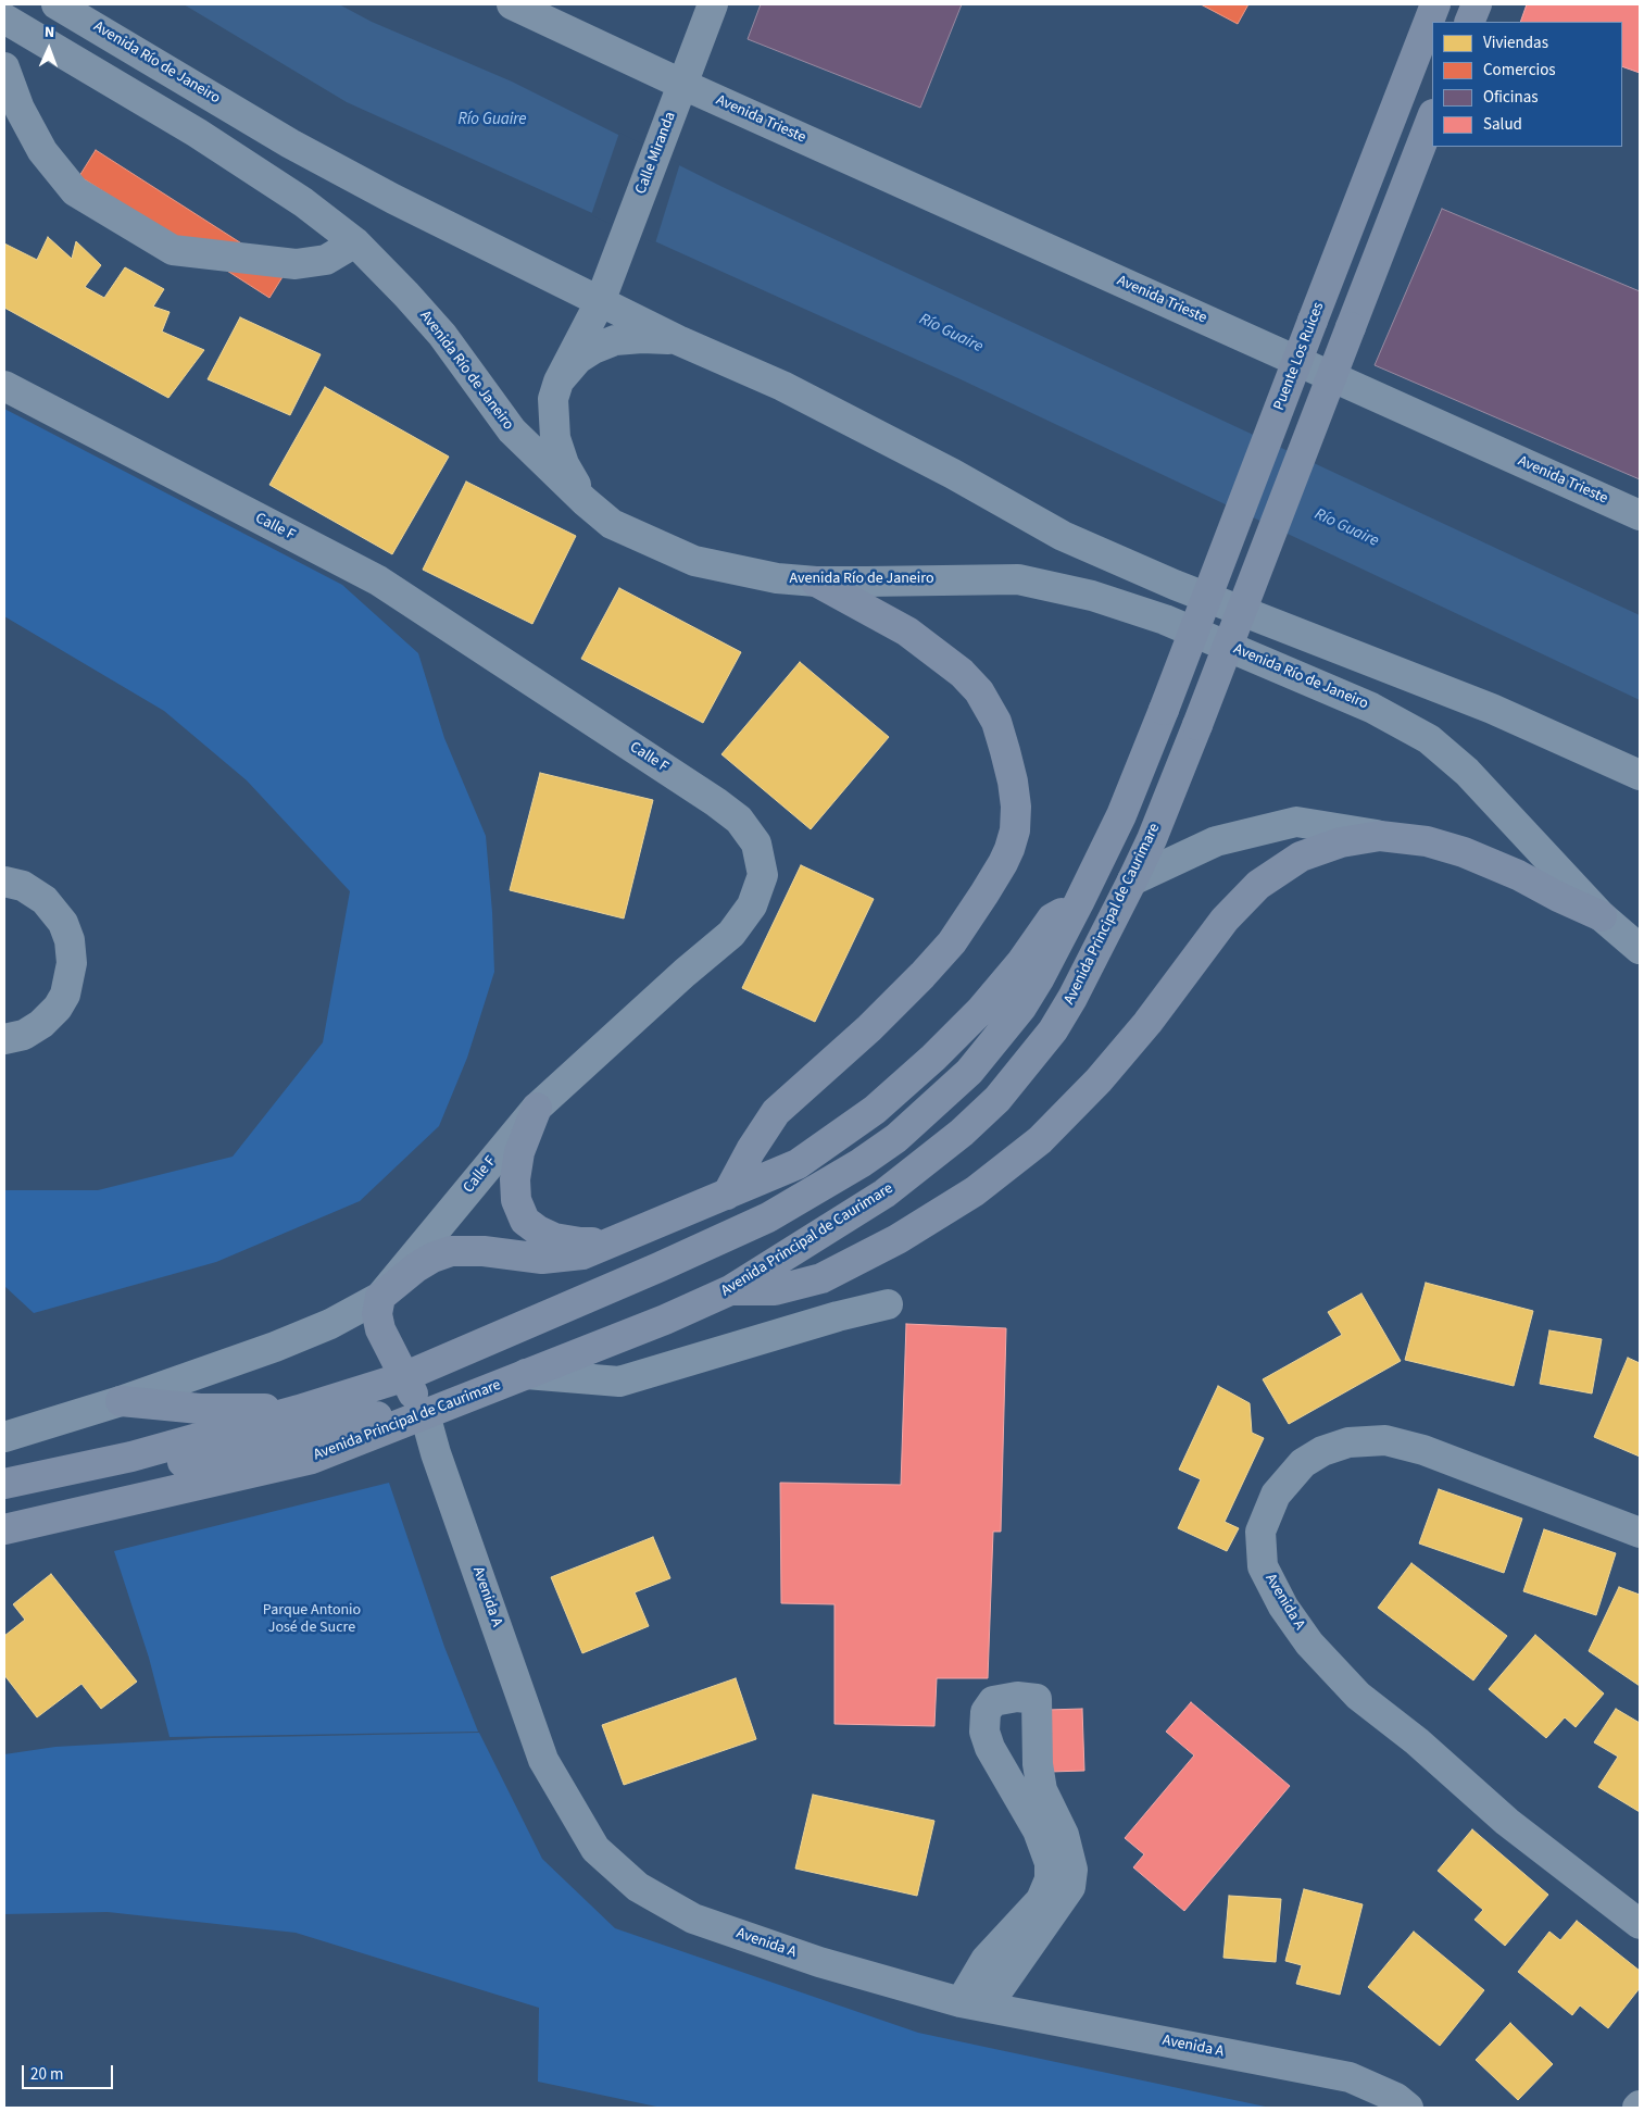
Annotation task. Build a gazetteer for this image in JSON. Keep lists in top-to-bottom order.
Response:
{
  "streets": {
    "main road": ["Puente Los Ruices", "Avenida Principal de Caurimare"],
    "street": [
      "Avenida Río de Janeiro",
      "Avenida Trieste",
      "Calle Miranda",
      "Calle F",
      "Avenida A"
    ]
  },
  "crossings": [
    ["Avenida Río de Janeiro", "Calle Miranda"],
    ["Avenida Trieste", "Calle Miranda"],
    ["Avenida Principal de Caurimare", "Avenida A"]
  ],
  "water": ["Río Guaire"],
  "parks": ["Parque Antonio José de Sucre"],
  "legend": [
    "Viviendas",
    "Comercios",
    "Oficinas",
    "Salud"
  ],
  "scale_bar": "20 m",
  "north": "top"
}
